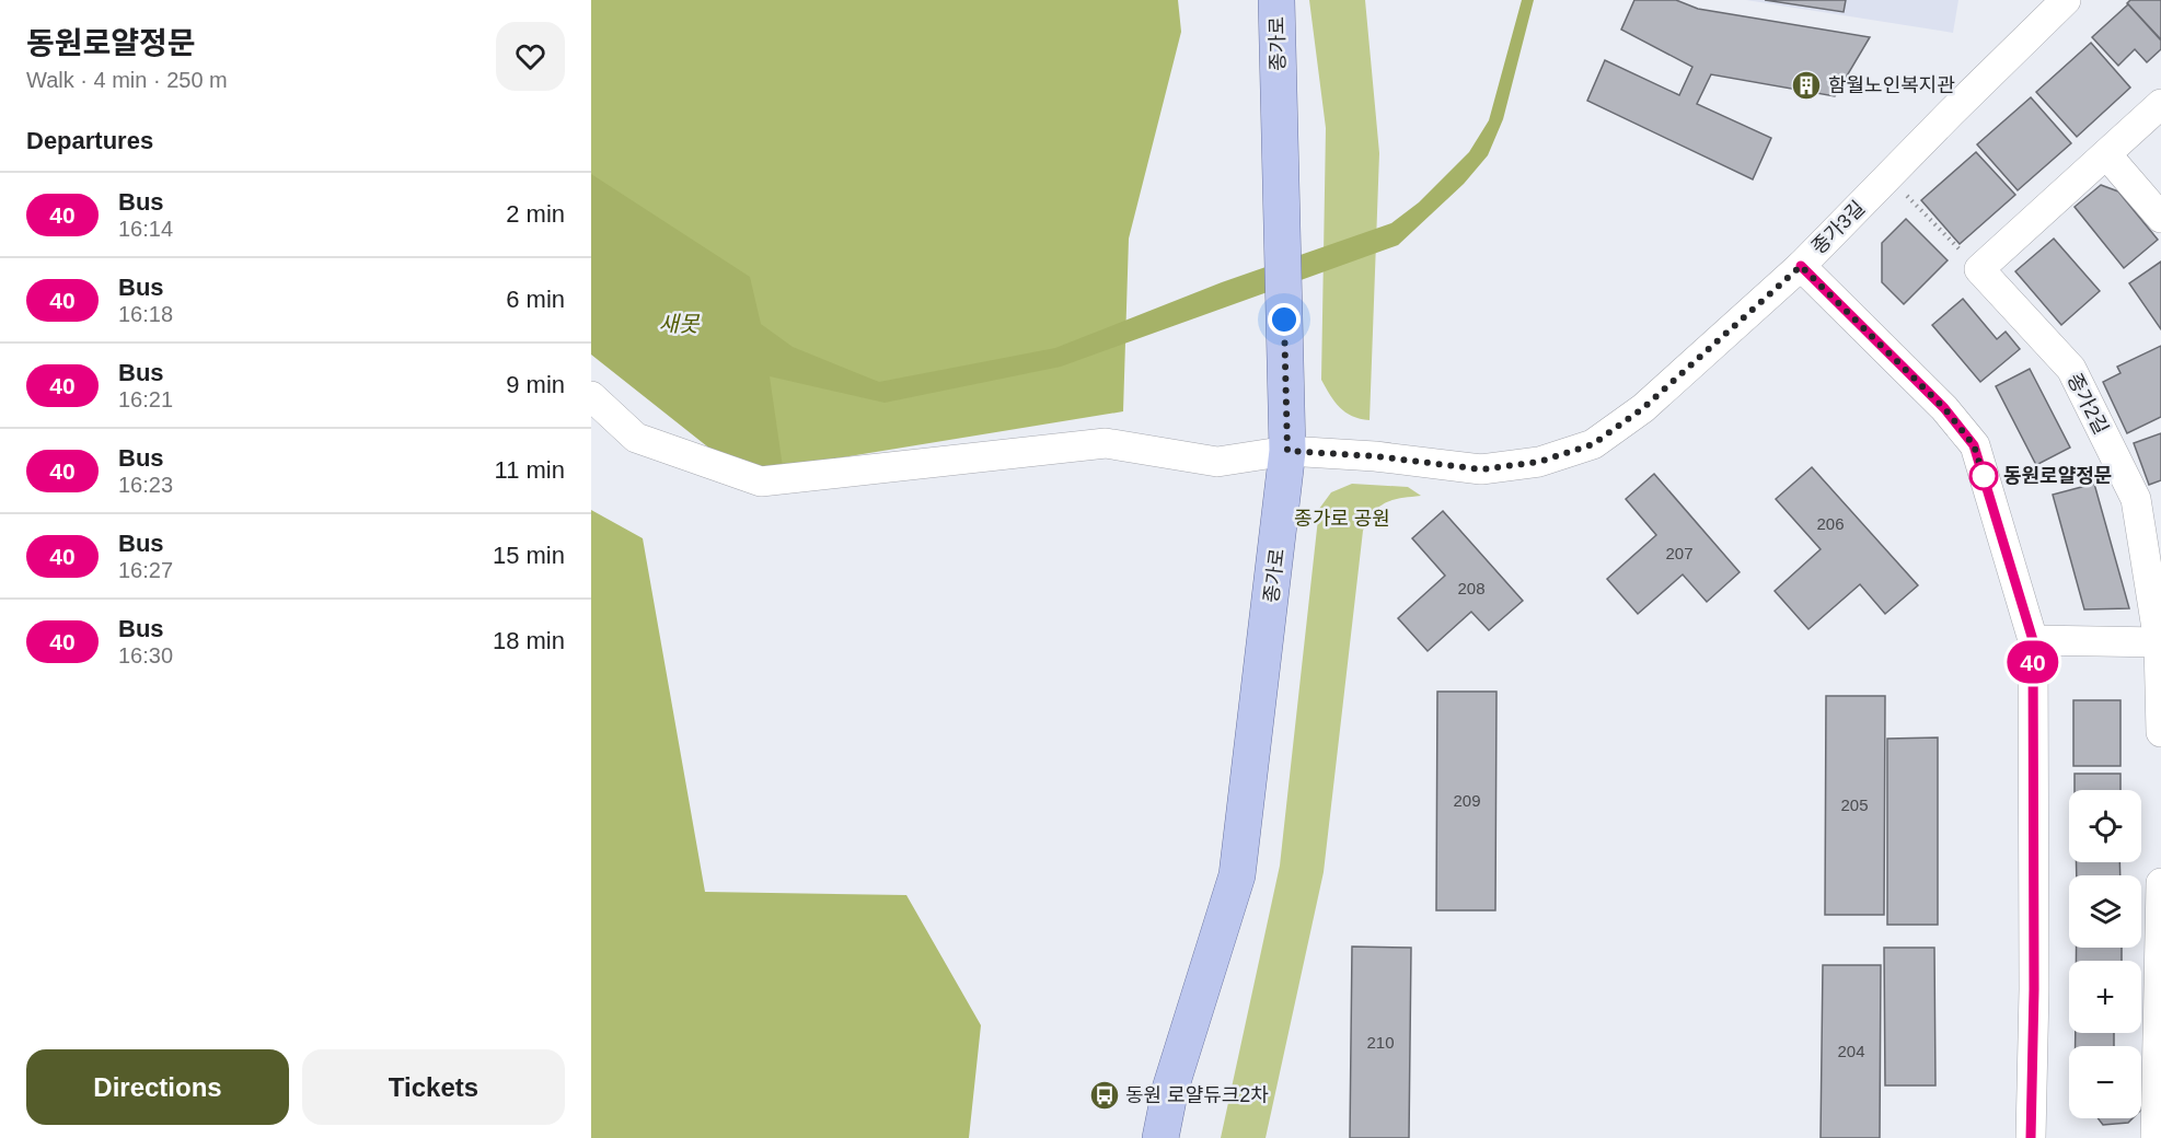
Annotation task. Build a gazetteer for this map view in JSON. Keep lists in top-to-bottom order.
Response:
{
  "streets": {
    "main road": ["종가로"],
    "street": ["종가3길", "종가2길"]
  },
  "crossings": [
    ["종가로", "종가3길"]
  ],
  "water": ["새못"],
  "parks": ["종가로 공원"],
  "places": {
    "building": ["함월노인복지관"],
    "other": ["동원로얄정문"],
    "bus stop": ["동원 로얄듀크2차"]
  },
  "lines": ["bus line 40"],
  "house_numbers": [
    "206",
    "207",
    "208",
    "209",
    "205",
    "210",
    "204"
  ],
  "page": {
    "heading": [
      ["동원로얄정문", "Walk · 4 min · 250 m"],
      "Departures"
    ],
    "on_map": "40",
    "list": [
      {
        "mark": "40",
        "name": "Bus",
        "note": "16:14",
        "value": "2 min"
      },
      {
        "mark": "40",
        "name": "Bus",
        "note": "16:18",
        "value": "6 min"
      },
      {
        "mark": "40",
        "name": "Bus",
        "note": "16:21",
        "value": "9 min"
      },
      {
        "mark": "40",
        "name": "Bus",
        "note": "16:23",
        "value": "11 min"
      },
      {
        "mark": "40",
        "name": "Bus",
        "note": "16:27",
        "value": "15 min"
      },
      {
        "mark": "40",
        "name": "Bus",
        "note": "16:30",
        "value": "18 min"
      }
    ],
    "map_buttons": ["+", "−"],
    "buttons": ["Directions", "Tickets"]
  }
}
